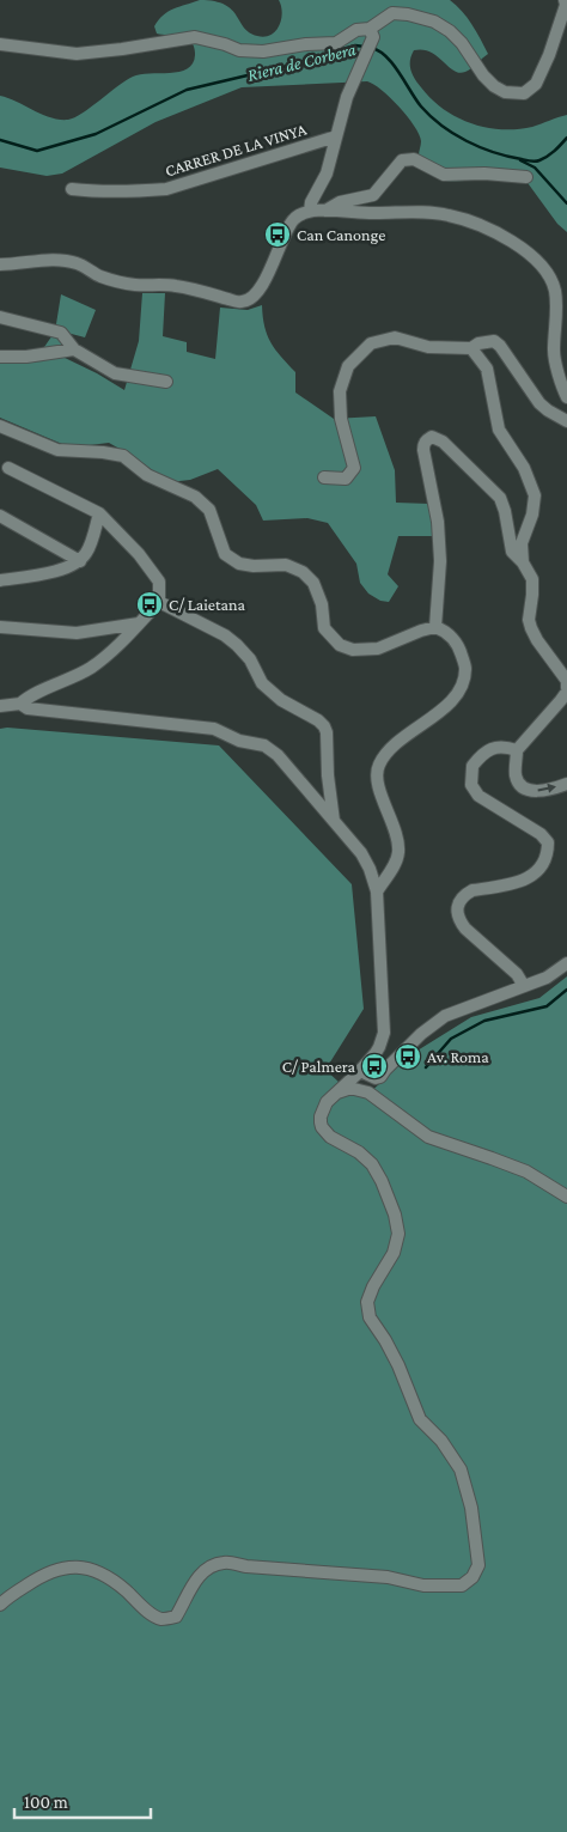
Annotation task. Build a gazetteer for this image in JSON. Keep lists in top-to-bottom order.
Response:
{
  "streets": {
    "street": ["CARRER DE LA VINYA"]
  },
  "water": ["Riera de Corbera"],
  "places": {
    "bus stop": [
      "Can Canonge",
      "C/ Laietana",
      "Av. Roma",
      "C/ Palmera"
    ]
  },
  "scale_bar": "100 m"
}
